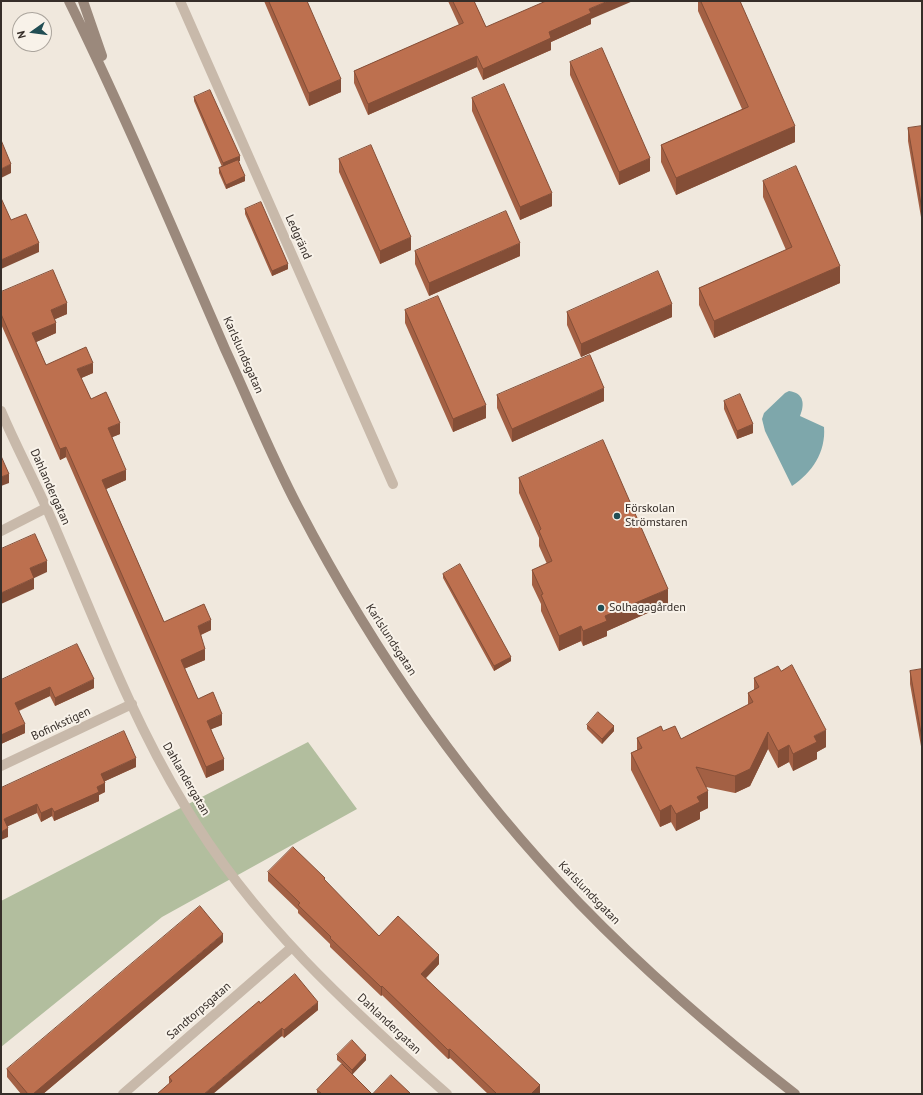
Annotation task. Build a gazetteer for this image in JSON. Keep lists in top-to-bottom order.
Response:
{
  "streets": {
    "main road": ["Karlslundsgatan"],
    "street": [
      "Ledgränd",
      "Dahlandergatan",
      "Bofinkstigen",
      "Sandtorpsgatan"
    ]
  },
  "crossings": [
    ["Dahlandergatan", "Bofinkstigen"],
    ["Dahlandergatan", "Sandtorpsgatan"]
  ],
  "places": ["Förskolan Strömstaren", "Solhagagården"],
  "north": "left"
}
